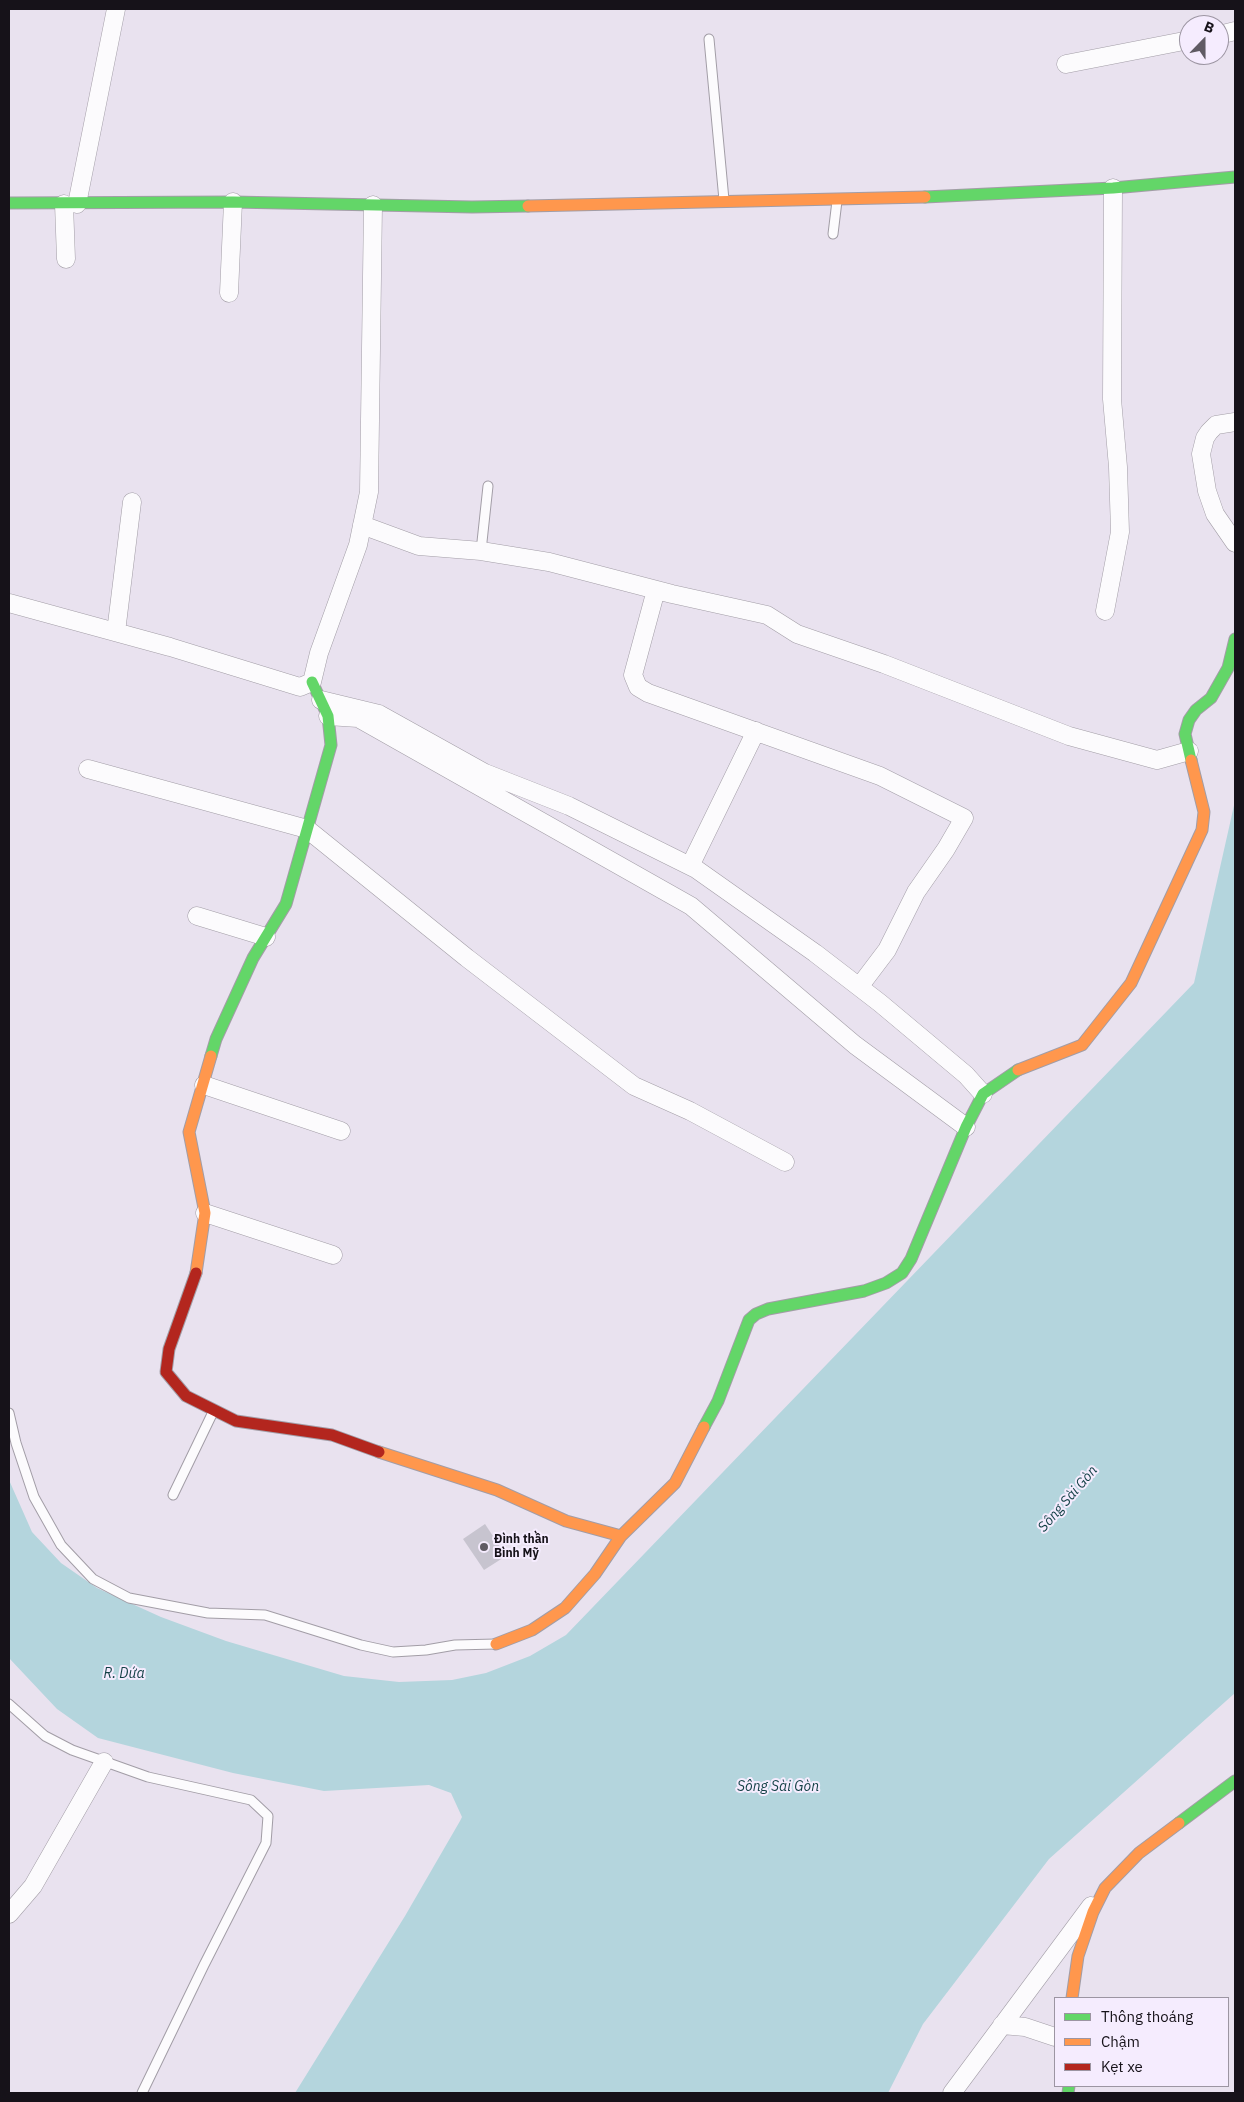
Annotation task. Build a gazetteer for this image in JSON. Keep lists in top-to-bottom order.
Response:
{
  "water": ["Sông Sài Gòn", "R. Dứa"],
  "places": ["Đình thần Bình Mỹ"],
  "legend": ["Thông thoáng", "Chậm", "Kẹt xe"],
  "north": "top"
}
